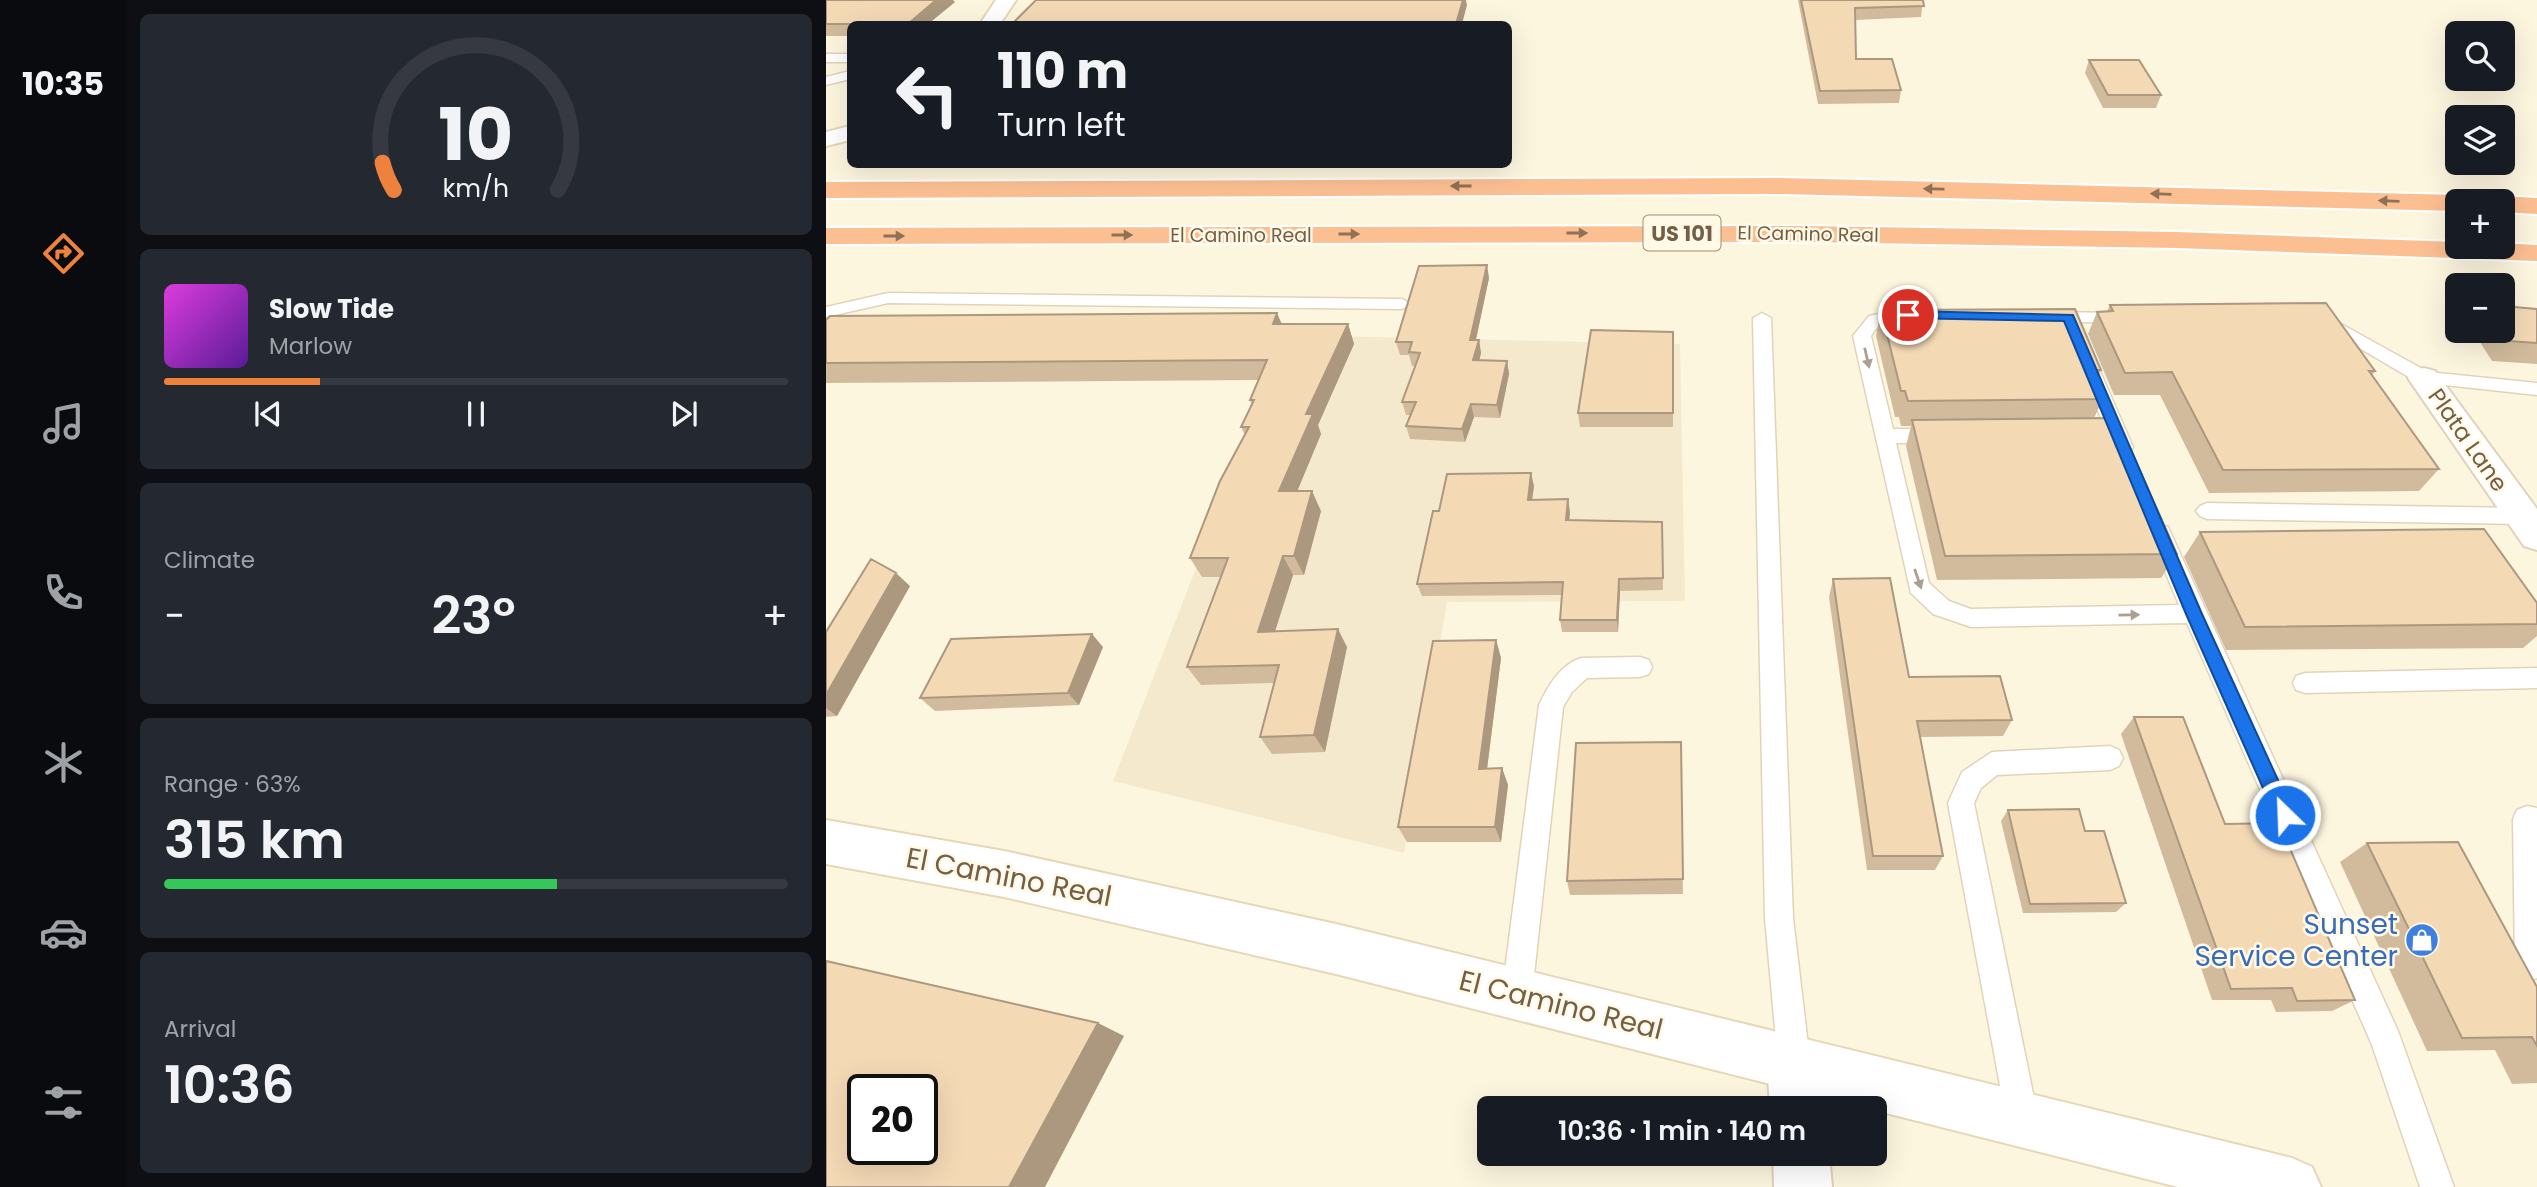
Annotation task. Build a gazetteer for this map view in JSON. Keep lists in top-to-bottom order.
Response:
{
  "streets": {
    "highway": ["US 101", "El Camino Real"],
    "main road": ["Plata Lane"]
  },
  "places": {
    "shop": ["Sunset Service Center"]
  },
  "page": {
    "tabs": "10:35",
    "map_buttons": ["+", "−"],
    "turn": ["110 m", "Turn left"],
    "song": ["Slow Tide", "Marlow"],
    "tile": [
      "Climate",
      ["Range · 63%", "315 km"],
      ["Arrival", "10:36"]
    ],
    "heat": ["−", "23°", "+"],
    "limit": "20",
    "trip": "10:36 · 1 min · 140 m",
    "gauge": ["10", "km/h"]
  }
}
